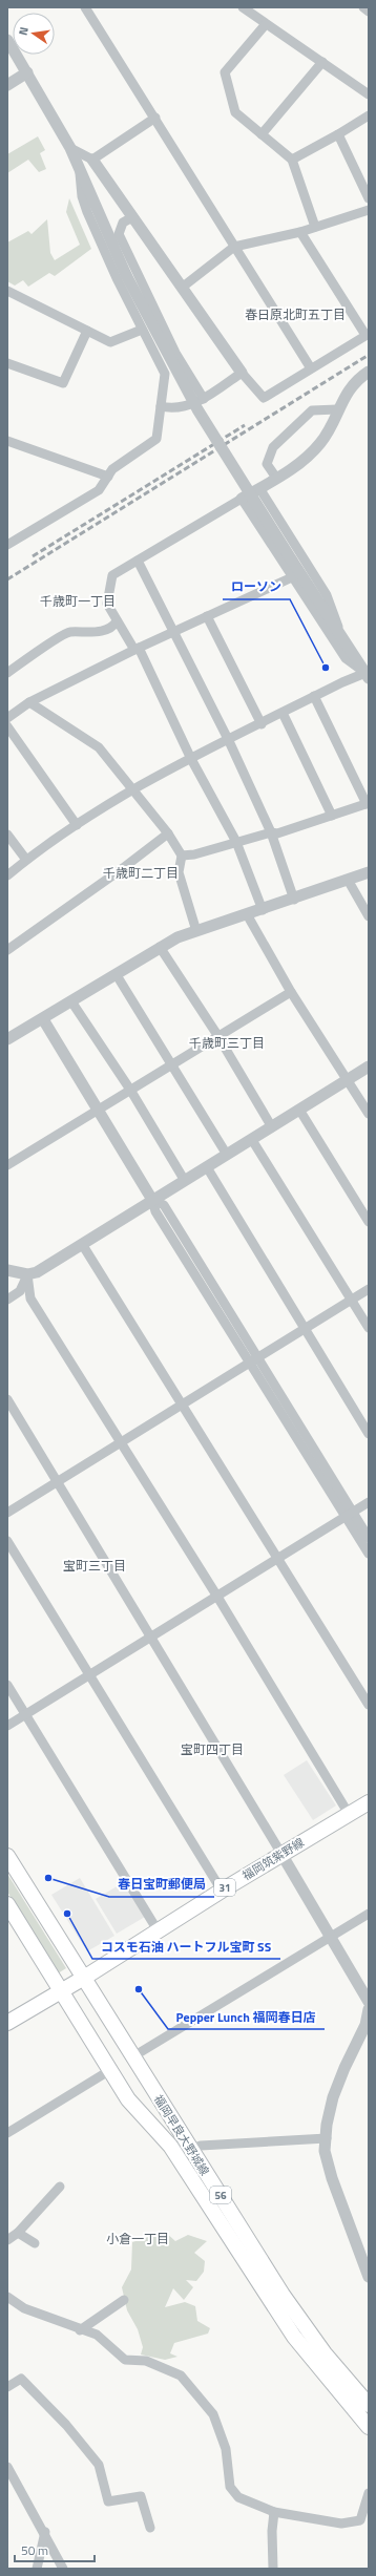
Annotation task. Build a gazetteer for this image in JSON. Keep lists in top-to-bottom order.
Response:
{
  "streets": {
    "main road": [
      "福岡筑紫野線",
      "31",
      "福岡早良大野城線",
      "56"
    ]
  },
  "crossings": [
    ["福岡筑紫野線", "福岡早良大野城線"]
  ],
  "districts": [
    "春日原北町五丁目",
    "千歳町一丁目",
    "千歳町二丁目",
    "千歳町三丁目",
    "宝町三丁目",
    "宝町四丁目",
    "小倉一丁目"
  ],
  "places": [
    "ローソン",
    "春日宝町郵便局",
    "コスモ石油 ハートフル宝町 SS",
    "Pepper Lunch 福岡春日店"
  ],
  "scale_bar": "50 m",
  "north": "left"
}
